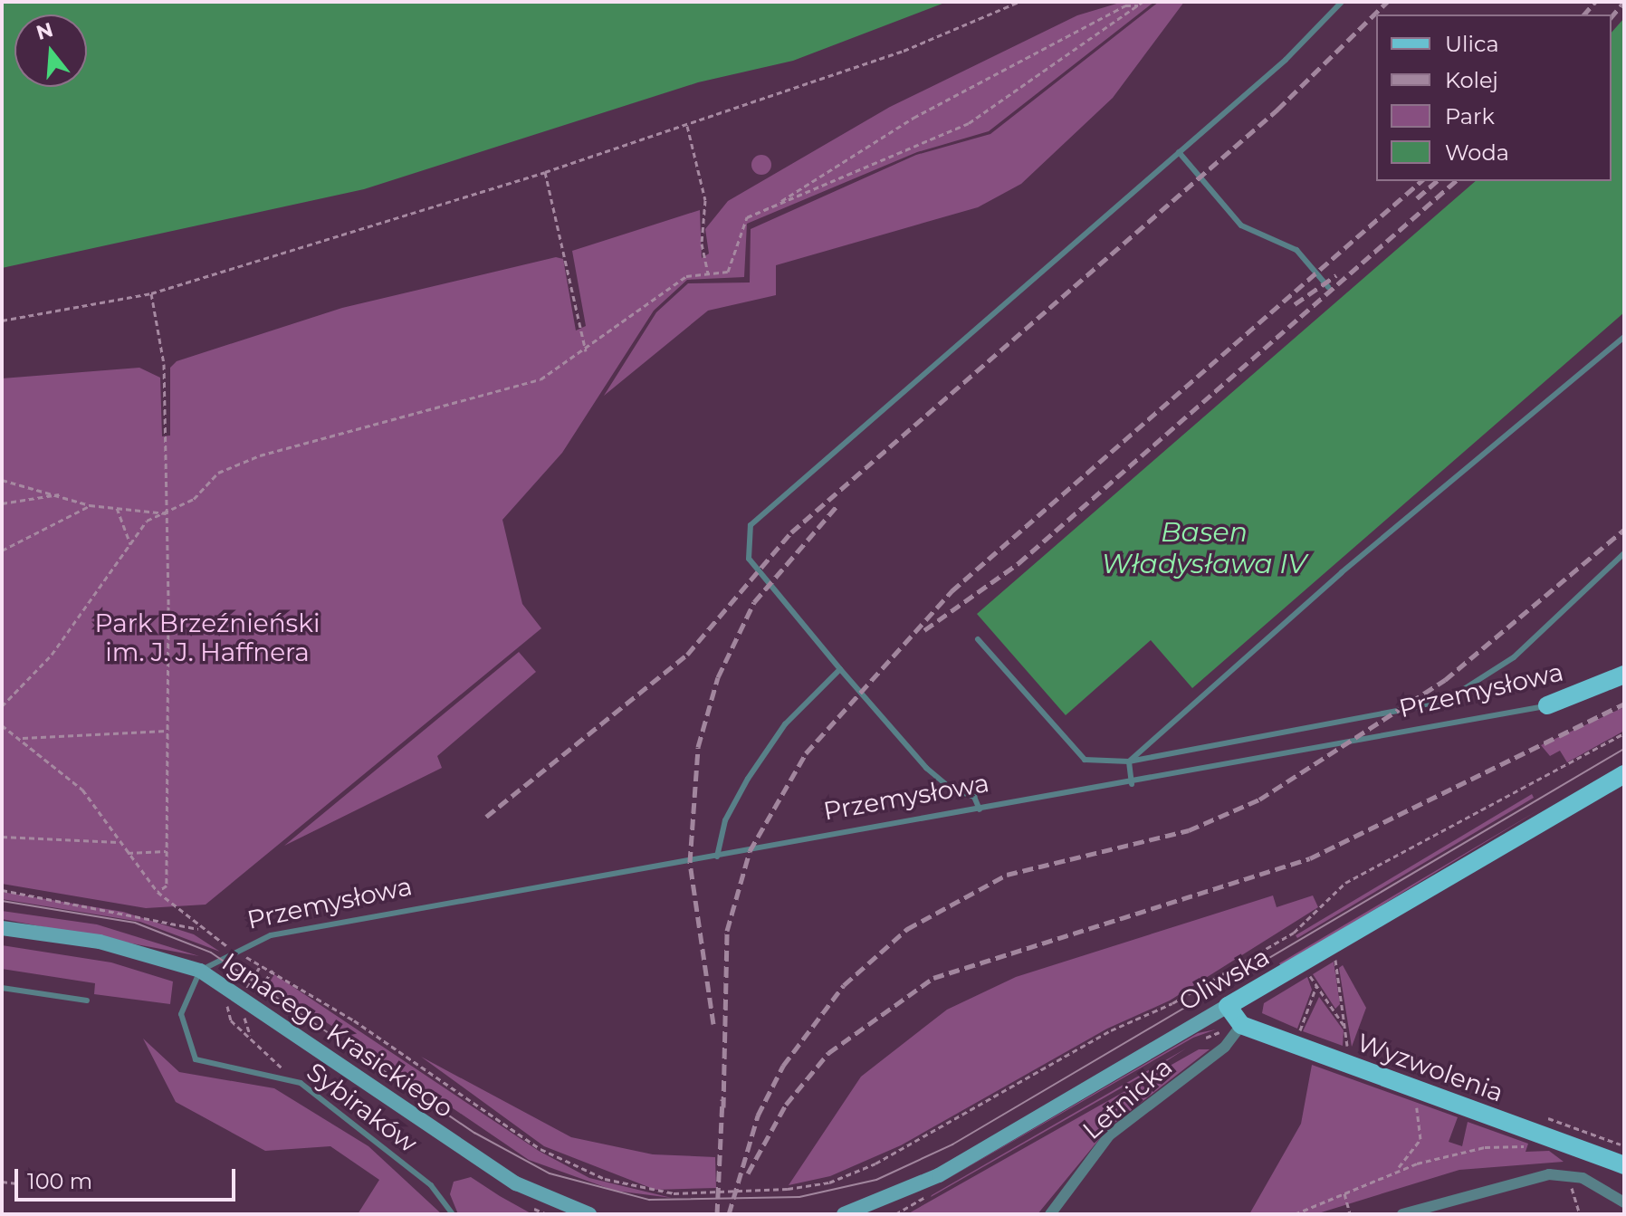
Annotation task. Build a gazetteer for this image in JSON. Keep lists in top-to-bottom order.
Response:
{
  "streets": {
    "main road": ["Przemysłowa", "Oliwska", "Wyzwolenia"],
    "street": ["Ignacego Krasickiego", "Letnicka"],
    "lane": ["Sybiraków"]
  },
  "crossings": [
    ["Przemysłowa", "Ignacego Krasickiego"],
    ["Przemysłowa", "Sybiraków"],
    ["Ignacego Krasickiego", "Sybiraków"],
    ["Wyzwolenia", "Letnicka"]
  ],
  "water": ["Basen Władysława IV"],
  "parks": ["Park Brzeźnieński im. J. J. Haffnera"],
  "legend": [
    "Ulica",
    "Kolej",
    "Park",
    "Woda"
  ],
  "scale_bar": "100 m",
  "north": "top"
}
